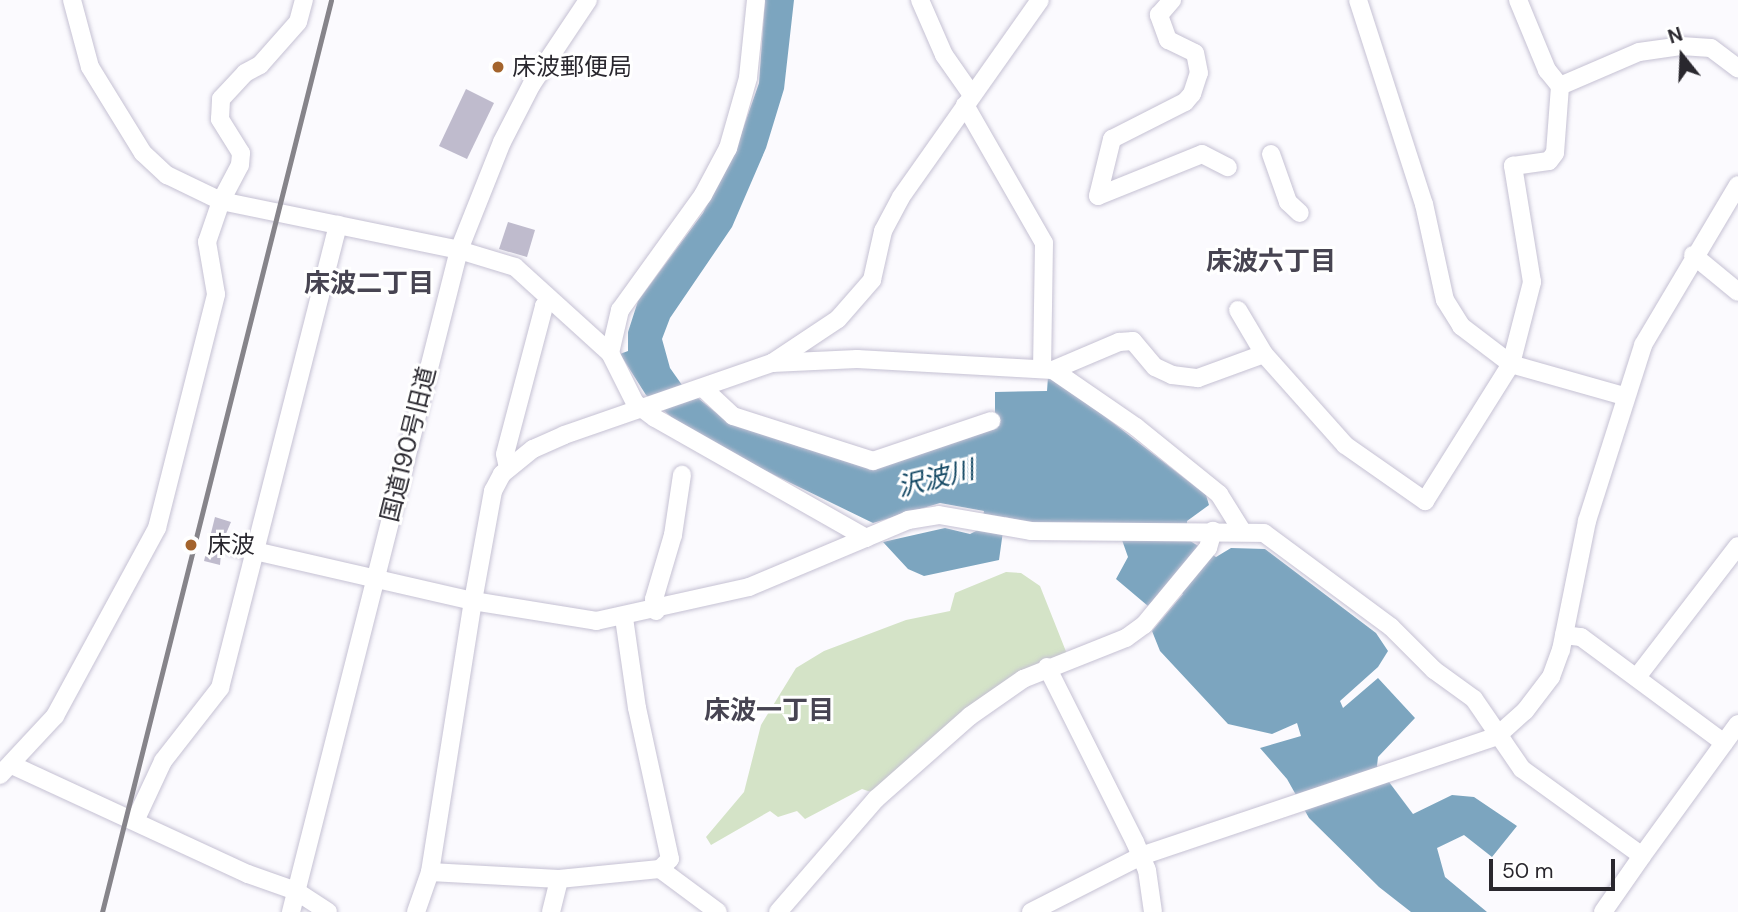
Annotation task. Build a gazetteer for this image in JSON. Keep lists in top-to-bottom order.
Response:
{
  "streets": {
    "street": ["国道190号旧道"]
  },
  "districts": ["床波六丁目", "床波二丁目", "床波一丁目"],
  "water": ["沢波川"],
  "places": ["床波郵便局", "床波"],
  "scale_bar": "50 m",
  "north": "top"
}
